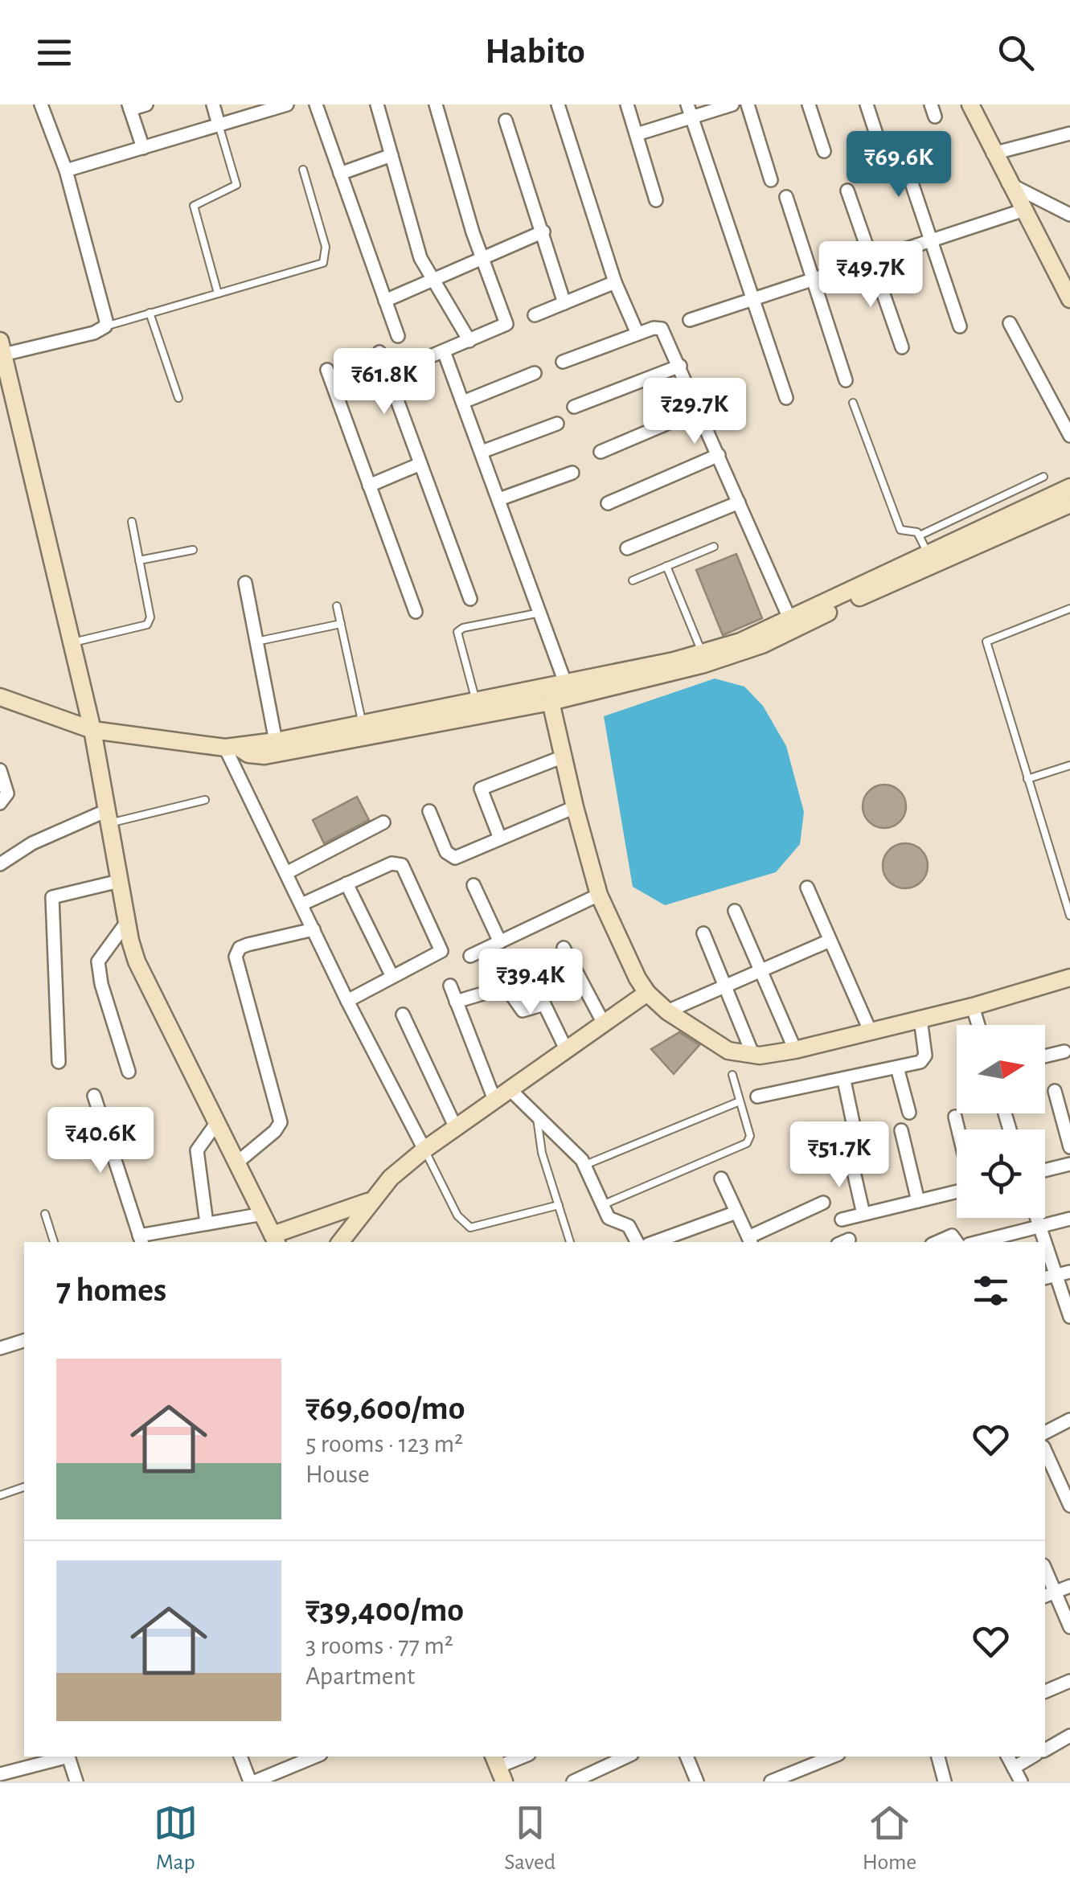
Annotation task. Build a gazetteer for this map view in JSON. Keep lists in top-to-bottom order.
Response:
{
  "north": "right",
  "page": {
    "header": "Habito",
    "price": [
      "₹69.6K",
      "₹49.7K",
      "₹61.8K",
      "₹29.7K",
      "₹39.4K",
      "₹40.6K",
      "₹51.7K"
    ],
    "heading": "7 homes",
    "list": [
      {
        "name": "₹69,600/mo",
        "note": "5 rooms · 123 m² · House"
      },
      {
        "name": "₹39,400/mo",
        "note": "3 rooms · 77 m² · Apartment"
      }
    ],
    "tabs": ["Map", "Saved", "Home"]
  }
}
